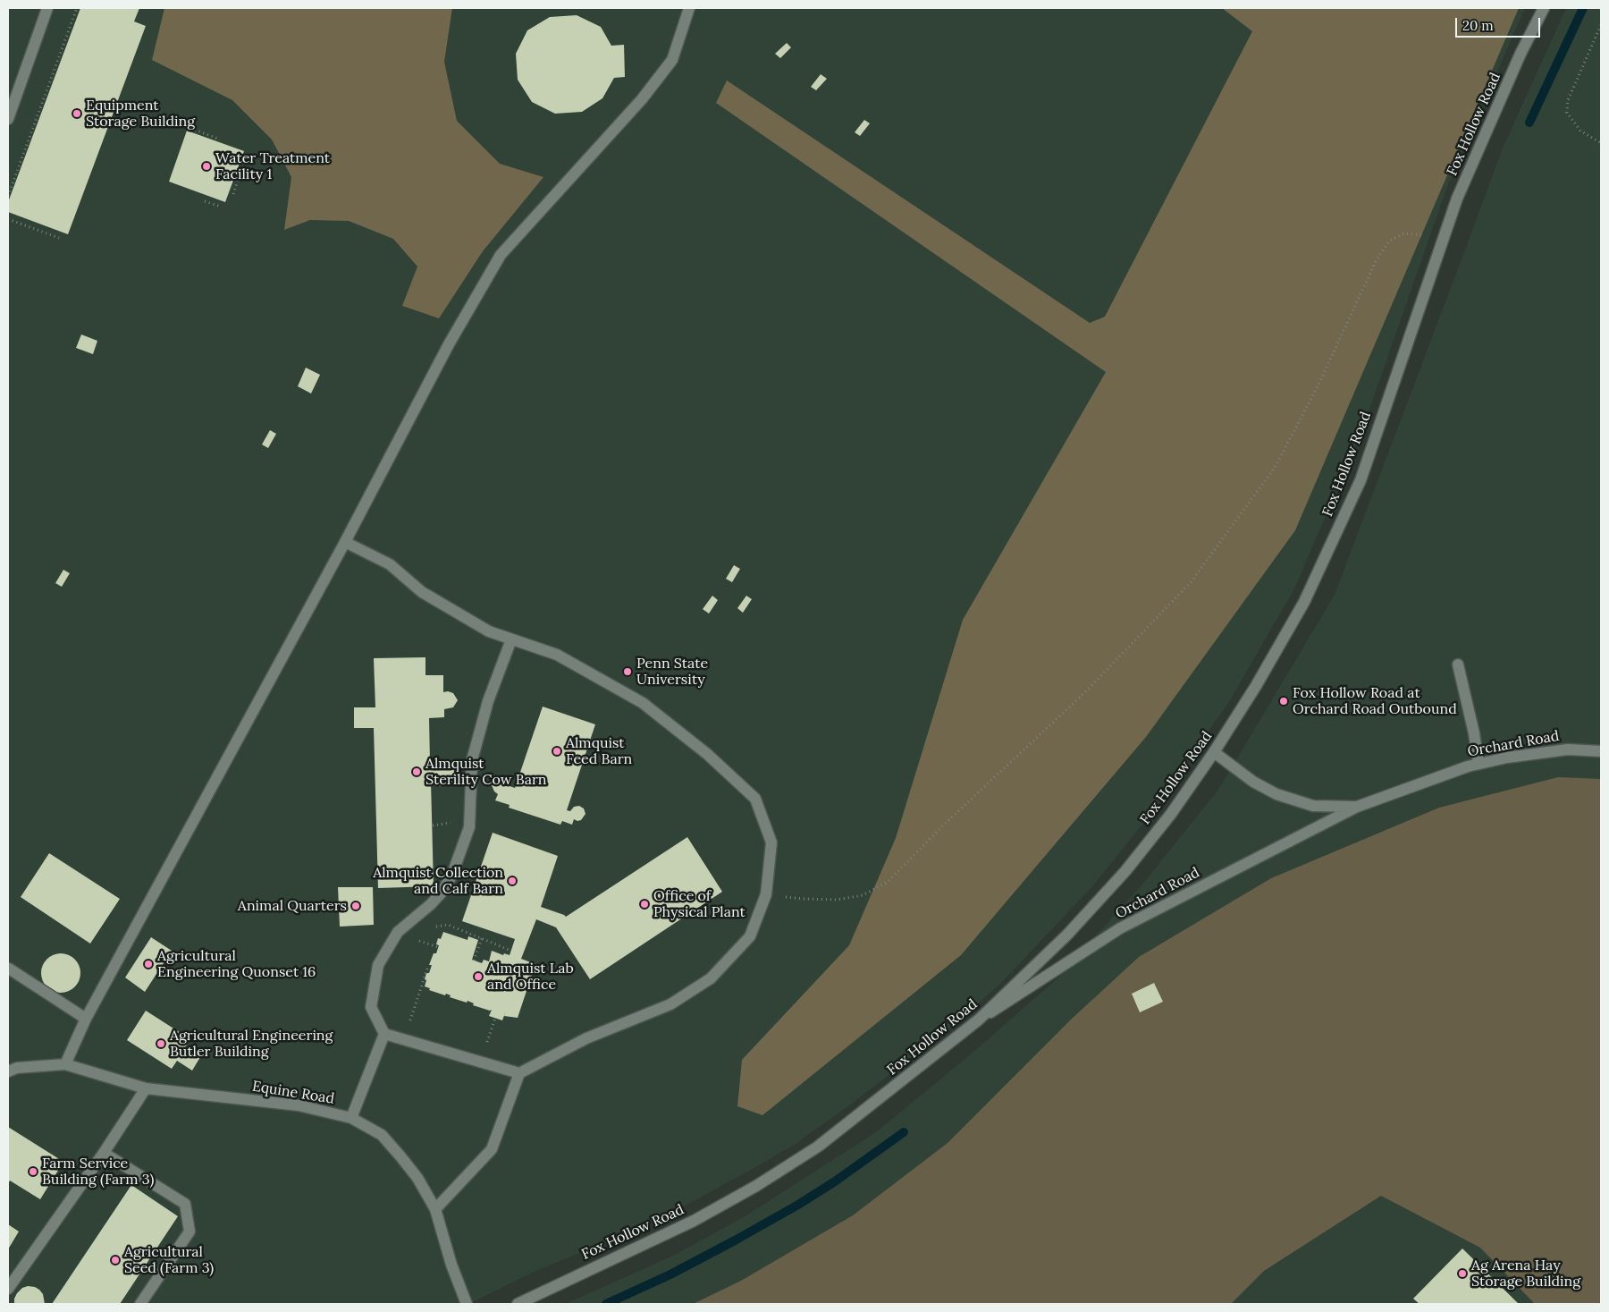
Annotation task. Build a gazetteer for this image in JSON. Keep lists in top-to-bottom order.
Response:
{
  "streets": {
    "main road": ["Fox Hollow Road", "Orchard Road", "Equine Road"]
  },
  "crossings": [
    ["Fox Hollow Road", "Orchard Road"]
  ],
  "places": [
    "Equipment Storage Building",
    "Water Treatment Facility 1",
    "Penn State University",
    "Fox Hollow Road at Orchard Road Outbound",
    "Almquist Feed Barn",
    "Almquist Sterility Cow Barn",
    "Almquist Collection and Calf Barn",
    "Office of Physical Plant",
    "Animal Quarters",
    "Agricultural Engineering Quonset 16",
    "Almquist Lab and Office",
    "Agricultural Engineering Butler Building",
    "Farm Service Building (Farm 3)",
    "Agricultural Seed (Farm 3)",
    "Ag Arena Hay Storage Building"
  ],
  "scale_bar": "20 m"
}
